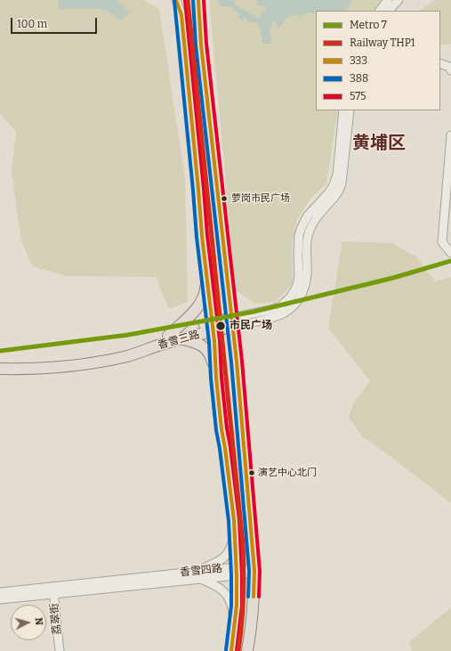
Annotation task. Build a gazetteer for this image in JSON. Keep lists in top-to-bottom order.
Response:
{
  "streets": {
    "main road": ["香雪三路"],
    "street": ["香雪四路", "荔翠街"]
  },
  "crossings": [
    ["香雪四路", "荔翠街"]
  ],
  "districts": ["黄埔区"],
  "places": ["萝岗市民广场", "市民广场", "演艺中心北门"],
  "lines": [
    "rail line THP1",
    "transit line 333",
    "transit line 388",
    "transit line 575",
    "metro line 7"
  ],
  "legend": [
    "Metro 7",
    "Railway THP1",
    "333",
    "388",
    "575"
  ],
  "scale_bar": "100 m",
  "north": "right"
}
